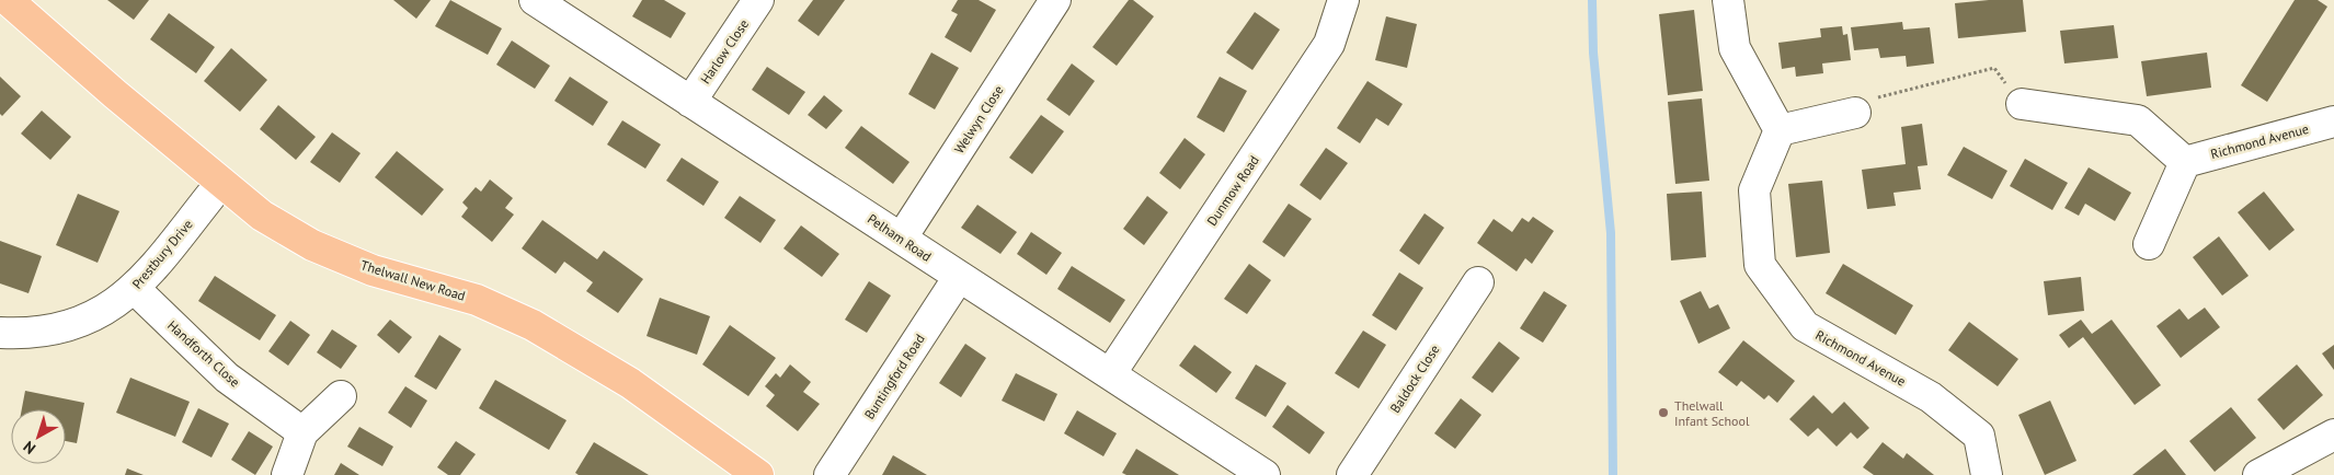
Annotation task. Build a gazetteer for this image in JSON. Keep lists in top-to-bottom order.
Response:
{
  "streets": {
    "main road": ["Thelwall New Road"],
    "street": [
      "Harlow Close",
      "Welwyn Close",
      "Richmond Avenue",
      "Dunmow Road",
      "Pelham Road",
      "Prestbury Drive",
      "Handforth Close",
      "Buntingford Road",
      "Baldock Close"
    ]
  },
  "crossings": [
    ["Harlow Close", "Pelham Road"],
    ["Welwyn Close", "Pelham Road"],
    ["Dunmow Road", "Pelham Road"],
    ["Pelham Road", "Buntingford Road"],
    ["Prestbury Drive", "Thelwall New Road"],
    ["Prestbury Drive", "Handforth Close"]
  ],
  "places": ["Thelwall Infant School"],
  "north": "bottom left"
}
